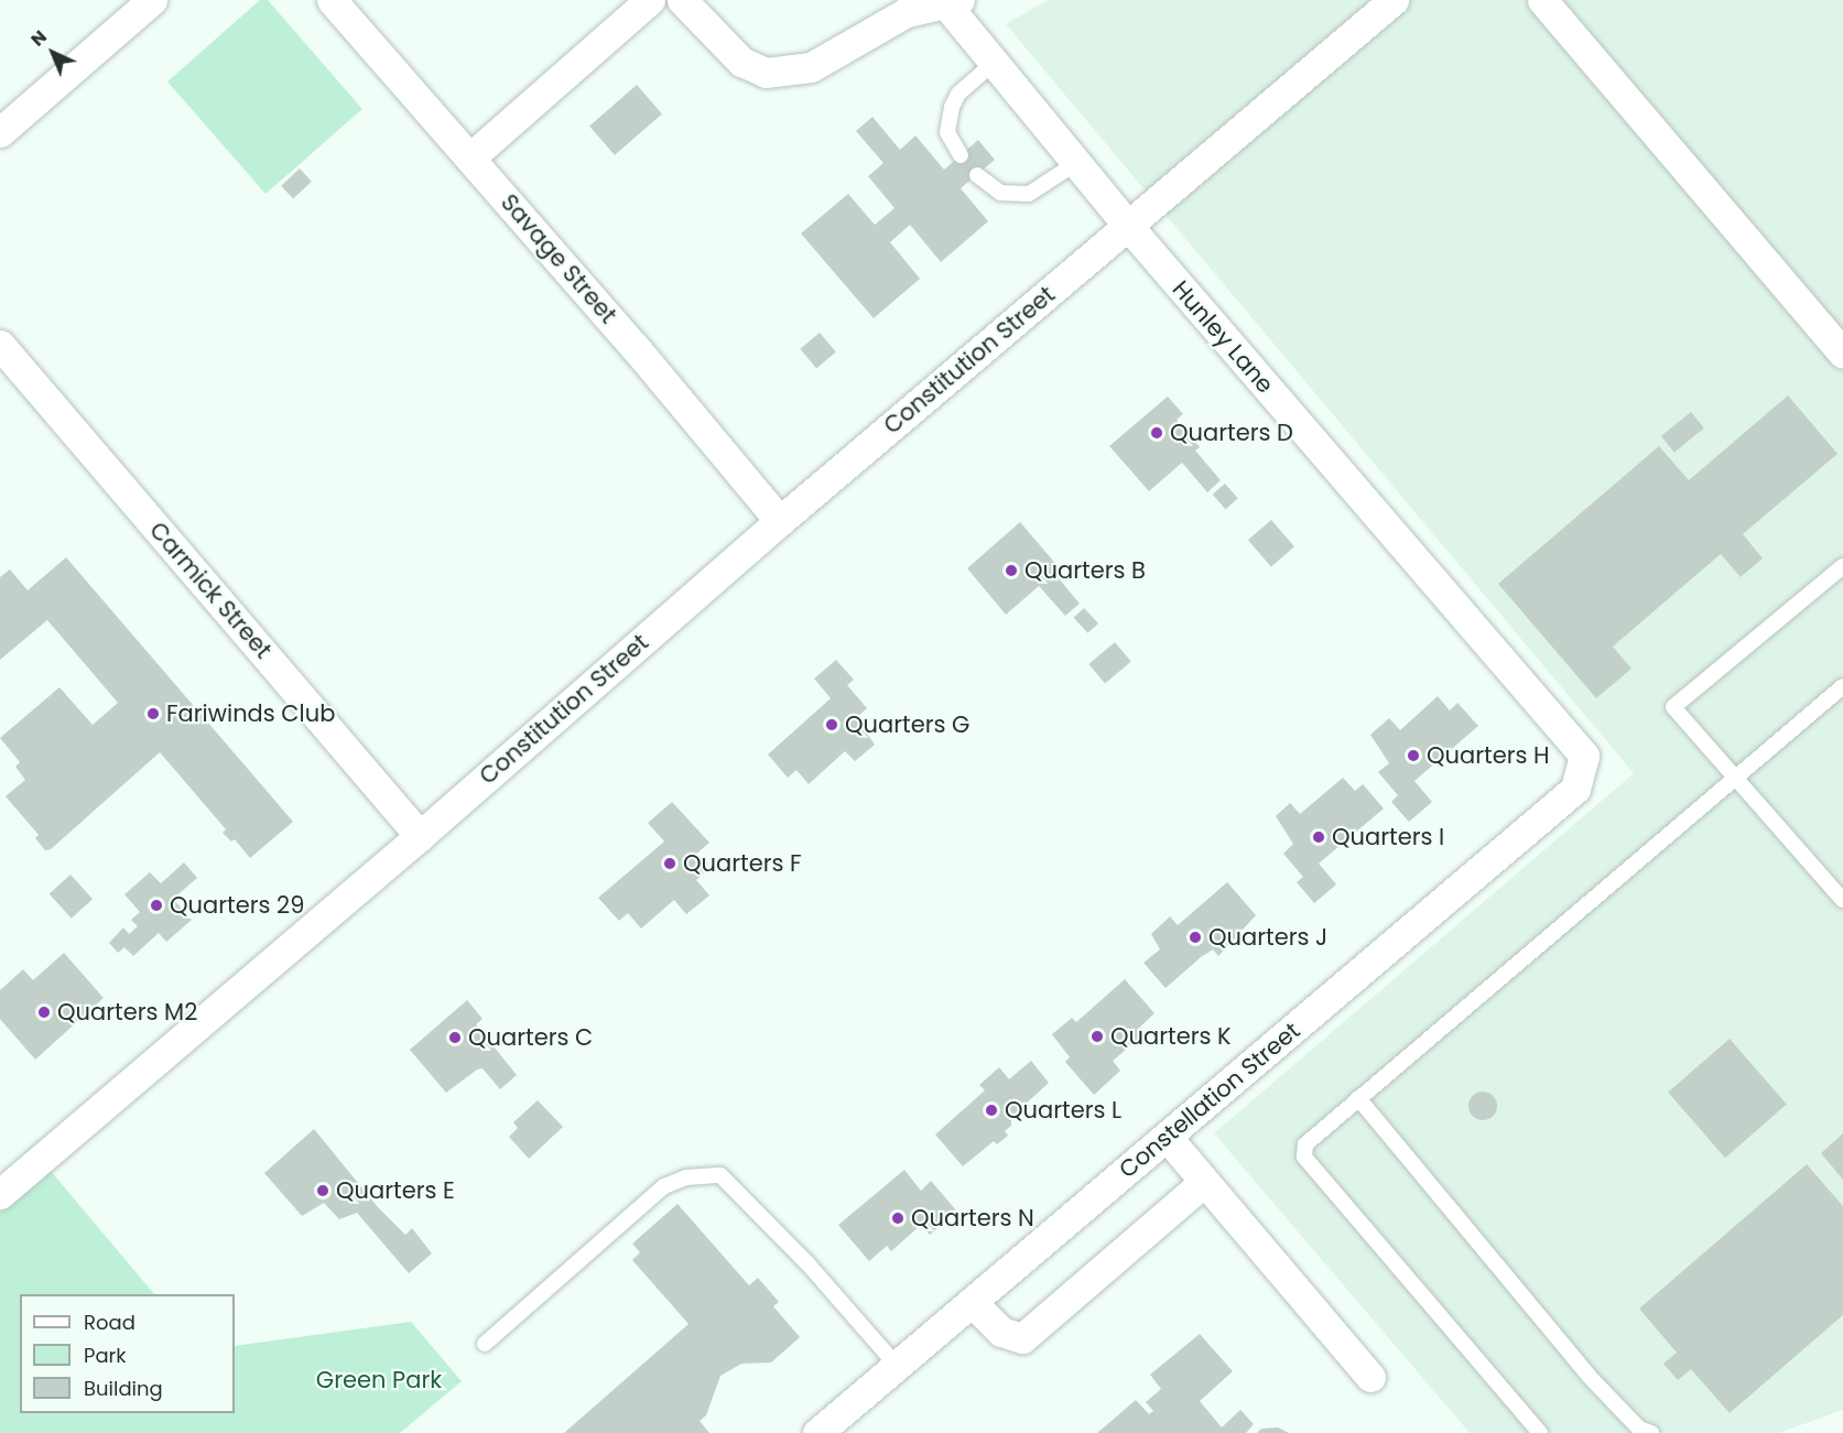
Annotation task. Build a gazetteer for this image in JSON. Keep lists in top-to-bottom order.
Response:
{
  "streets": {
    "street": [
      "Savage Street",
      "Hunley Lane",
      "Constitution Street",
      "Carmick Street",
      "Constellation Street"
    ]
  },
  "crossings": [
    ["Savage Street", "Constitution Street"],
    ["Hunley Lane", "Constitution Street"],
    ["Hunley Lane", "Constellation Street"],
    ["Constitution Street", "Carmick Street"]
  ],
  "parks": ["Green Park"],
  "places": [
    "Quarters D",
    "Quarters B",
    "Fariwinds Club",
    "Quarters G",
    "Quarters H",
    "Quarters I",
    "Quarters F",
    "Quarters 29",
    "Quarters J",
    "Quarters M2",
    "Quarters K",
    "Quarters C",
    "Quarters L",
    "Quarters E",
    "Quarters N"
  ],
  "legend": ["Road", "Park", "Building"],
  "north": "top left"
}
